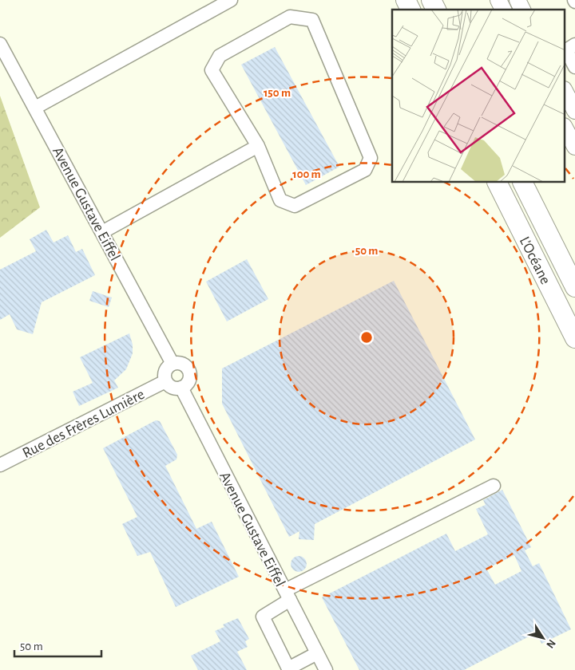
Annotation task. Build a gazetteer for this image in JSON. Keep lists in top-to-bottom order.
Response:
{
  "streets": {
    "highway": ["L’Océane"],
    "street": ["Avenue Gustave Eiffel", "Rue des Frères Lumière"]
  },
  "crossings": [
    ["Avenue Gustave Eiffel", "Rue des Frères Lumière"]
  ],
  "scale_bar": "50 m",
  "north": "bottom right",
  "rings": ["150 m", "100 m", "50 m"]
}
